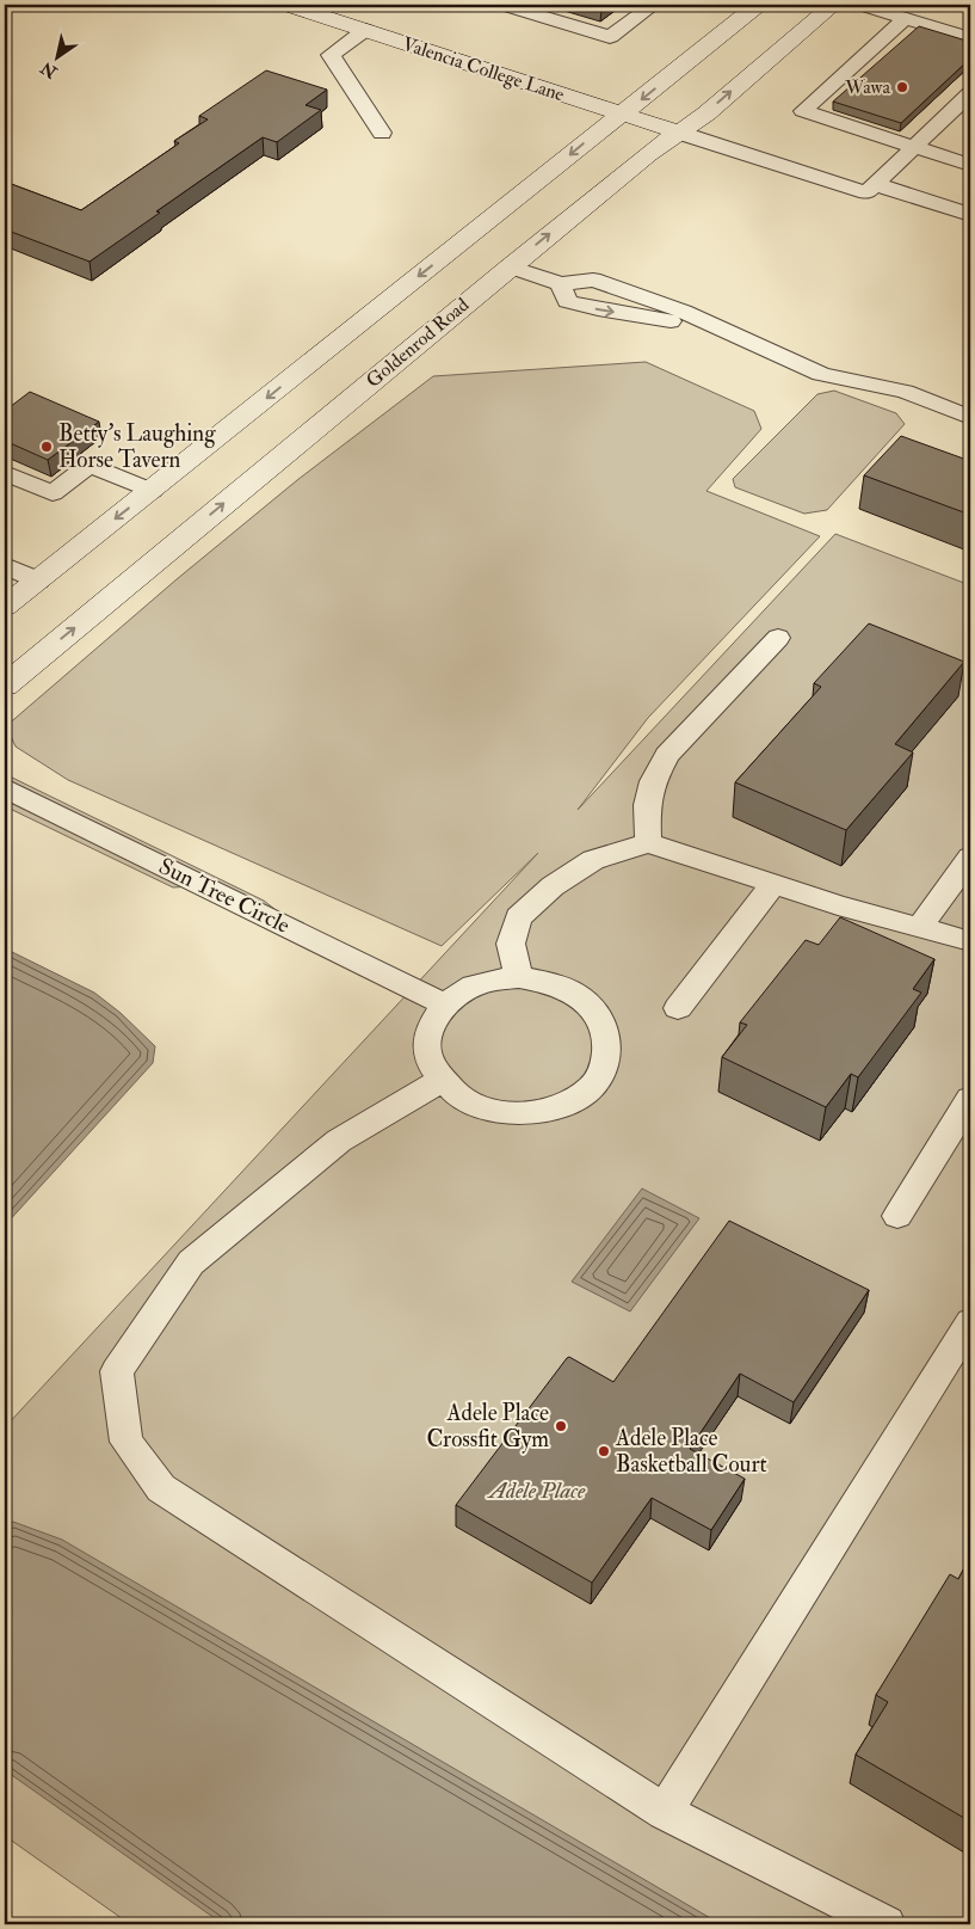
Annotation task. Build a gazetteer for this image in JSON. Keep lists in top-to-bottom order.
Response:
{
  "streets": {
    "main road": ["Valencia College Lane", "Goldenrod Road"],
    "lane": ["Sun Tree Circle"]
  },
  "crossings": [
    ["Valencia College Lane", "Goldenrod Road"]
  ],
  "parks": ["Adele Place"],
  "places": [
    "Wawa",
    "Betty's Laughing Horse Tavern",
    "Adele Place Crossfit Gym",
    "Adele Place Basketball Court"
  ],
  "north": "bottom left"
}
